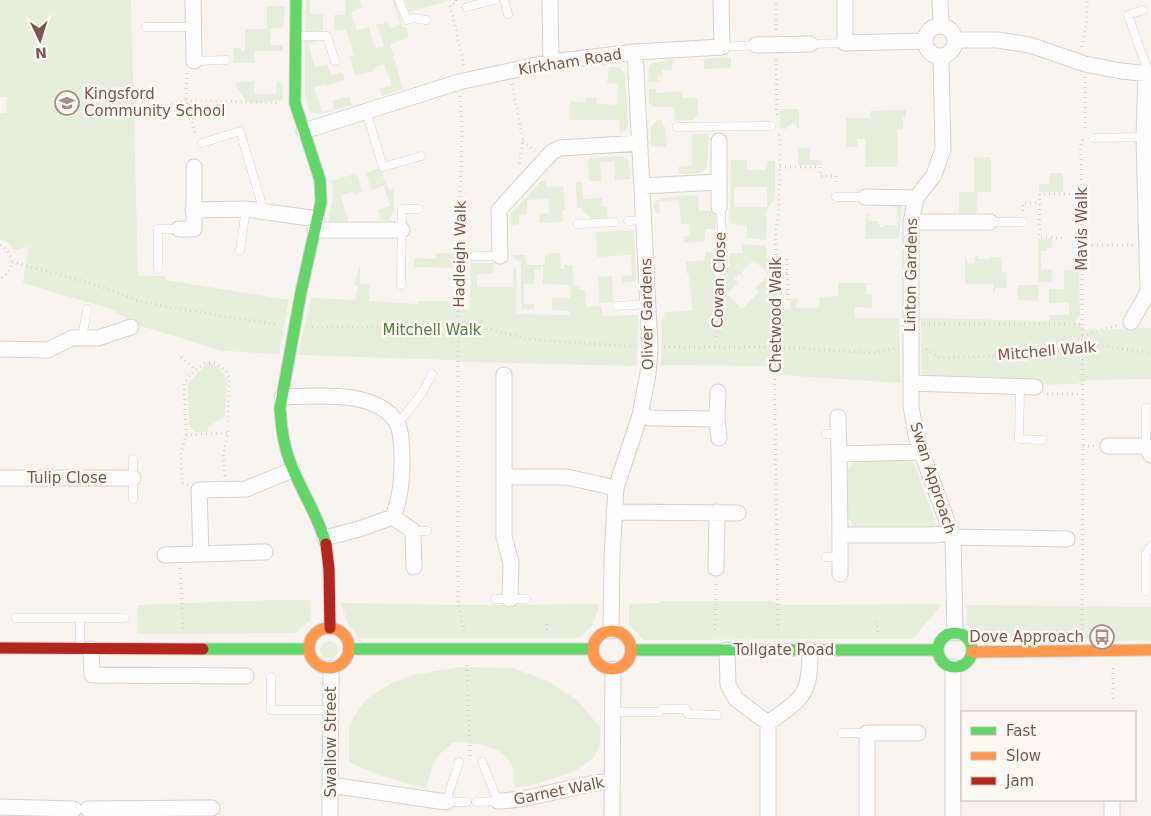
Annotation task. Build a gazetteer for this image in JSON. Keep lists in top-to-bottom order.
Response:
{
  "streets": {
    "street": [
      "Kirkham Road",
      "Linton Gardens",
      "Cowan Close",
      "Oliver Gardens",
      "Tulip Close",
      "Swan Approach",
      "Tollgate Road",
      "Swallow Street",
      "Garnet Walk"
    ],
    "path": [
      "Mavis Walk",
      "Hadleigh Walk",
      "Chetwood Walk",
      "Mitchell Walk"
    ]
  },
  "crossings": [
    ["Kirkham Road", "Hadleigh Walk"],
    ["Kirkham Road", "Oliver Gardens"],
    ["Mavis Walk", "Mitchell Walk"],
    ["Linton Gardens", "Mitchell Walk"],
    ["Linton Gardens", "Swan Approach"],
    ["Oliver Gardens", "Tollgate Road"],
    ["Swan Approach", "Tollgate Road"]
  ],
  "parks": ["Mitchell Walk"],
  "places": {
    "school or university": ["Kingsford Community School"],
    "bus stop": ["Dove Approach"]
  },
  "legend": ["Fast", "Slow", "Jam"],
  "north": "bottom"
}
